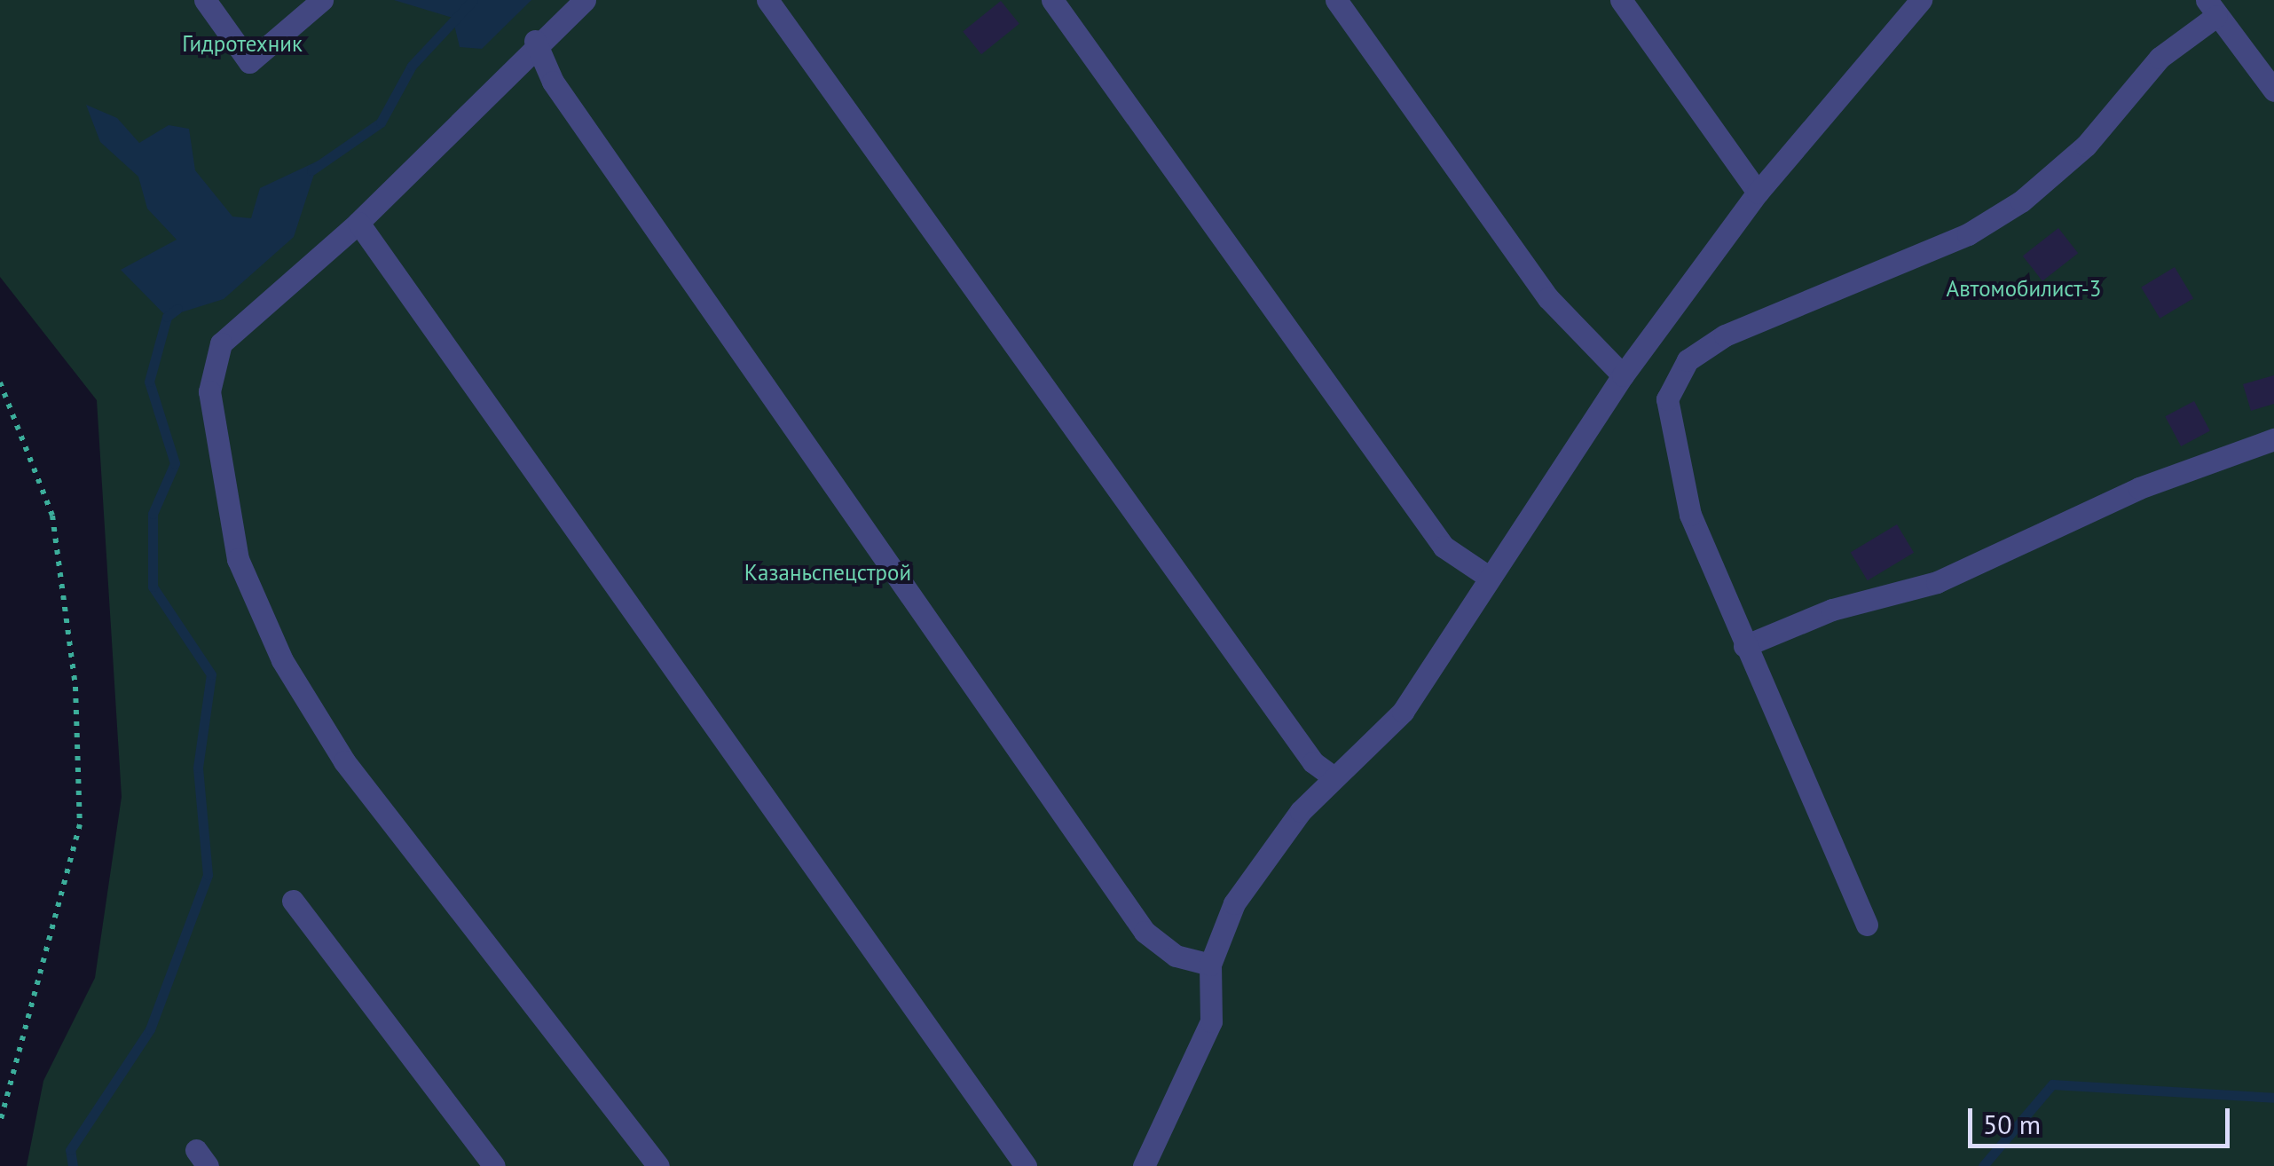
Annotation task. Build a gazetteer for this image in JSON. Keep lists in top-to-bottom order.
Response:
{
  "parks": ["Гидротехник", "Автомобилист-3", "Казаньспецстрой"],
  "scale_bar": "50 m"
}
